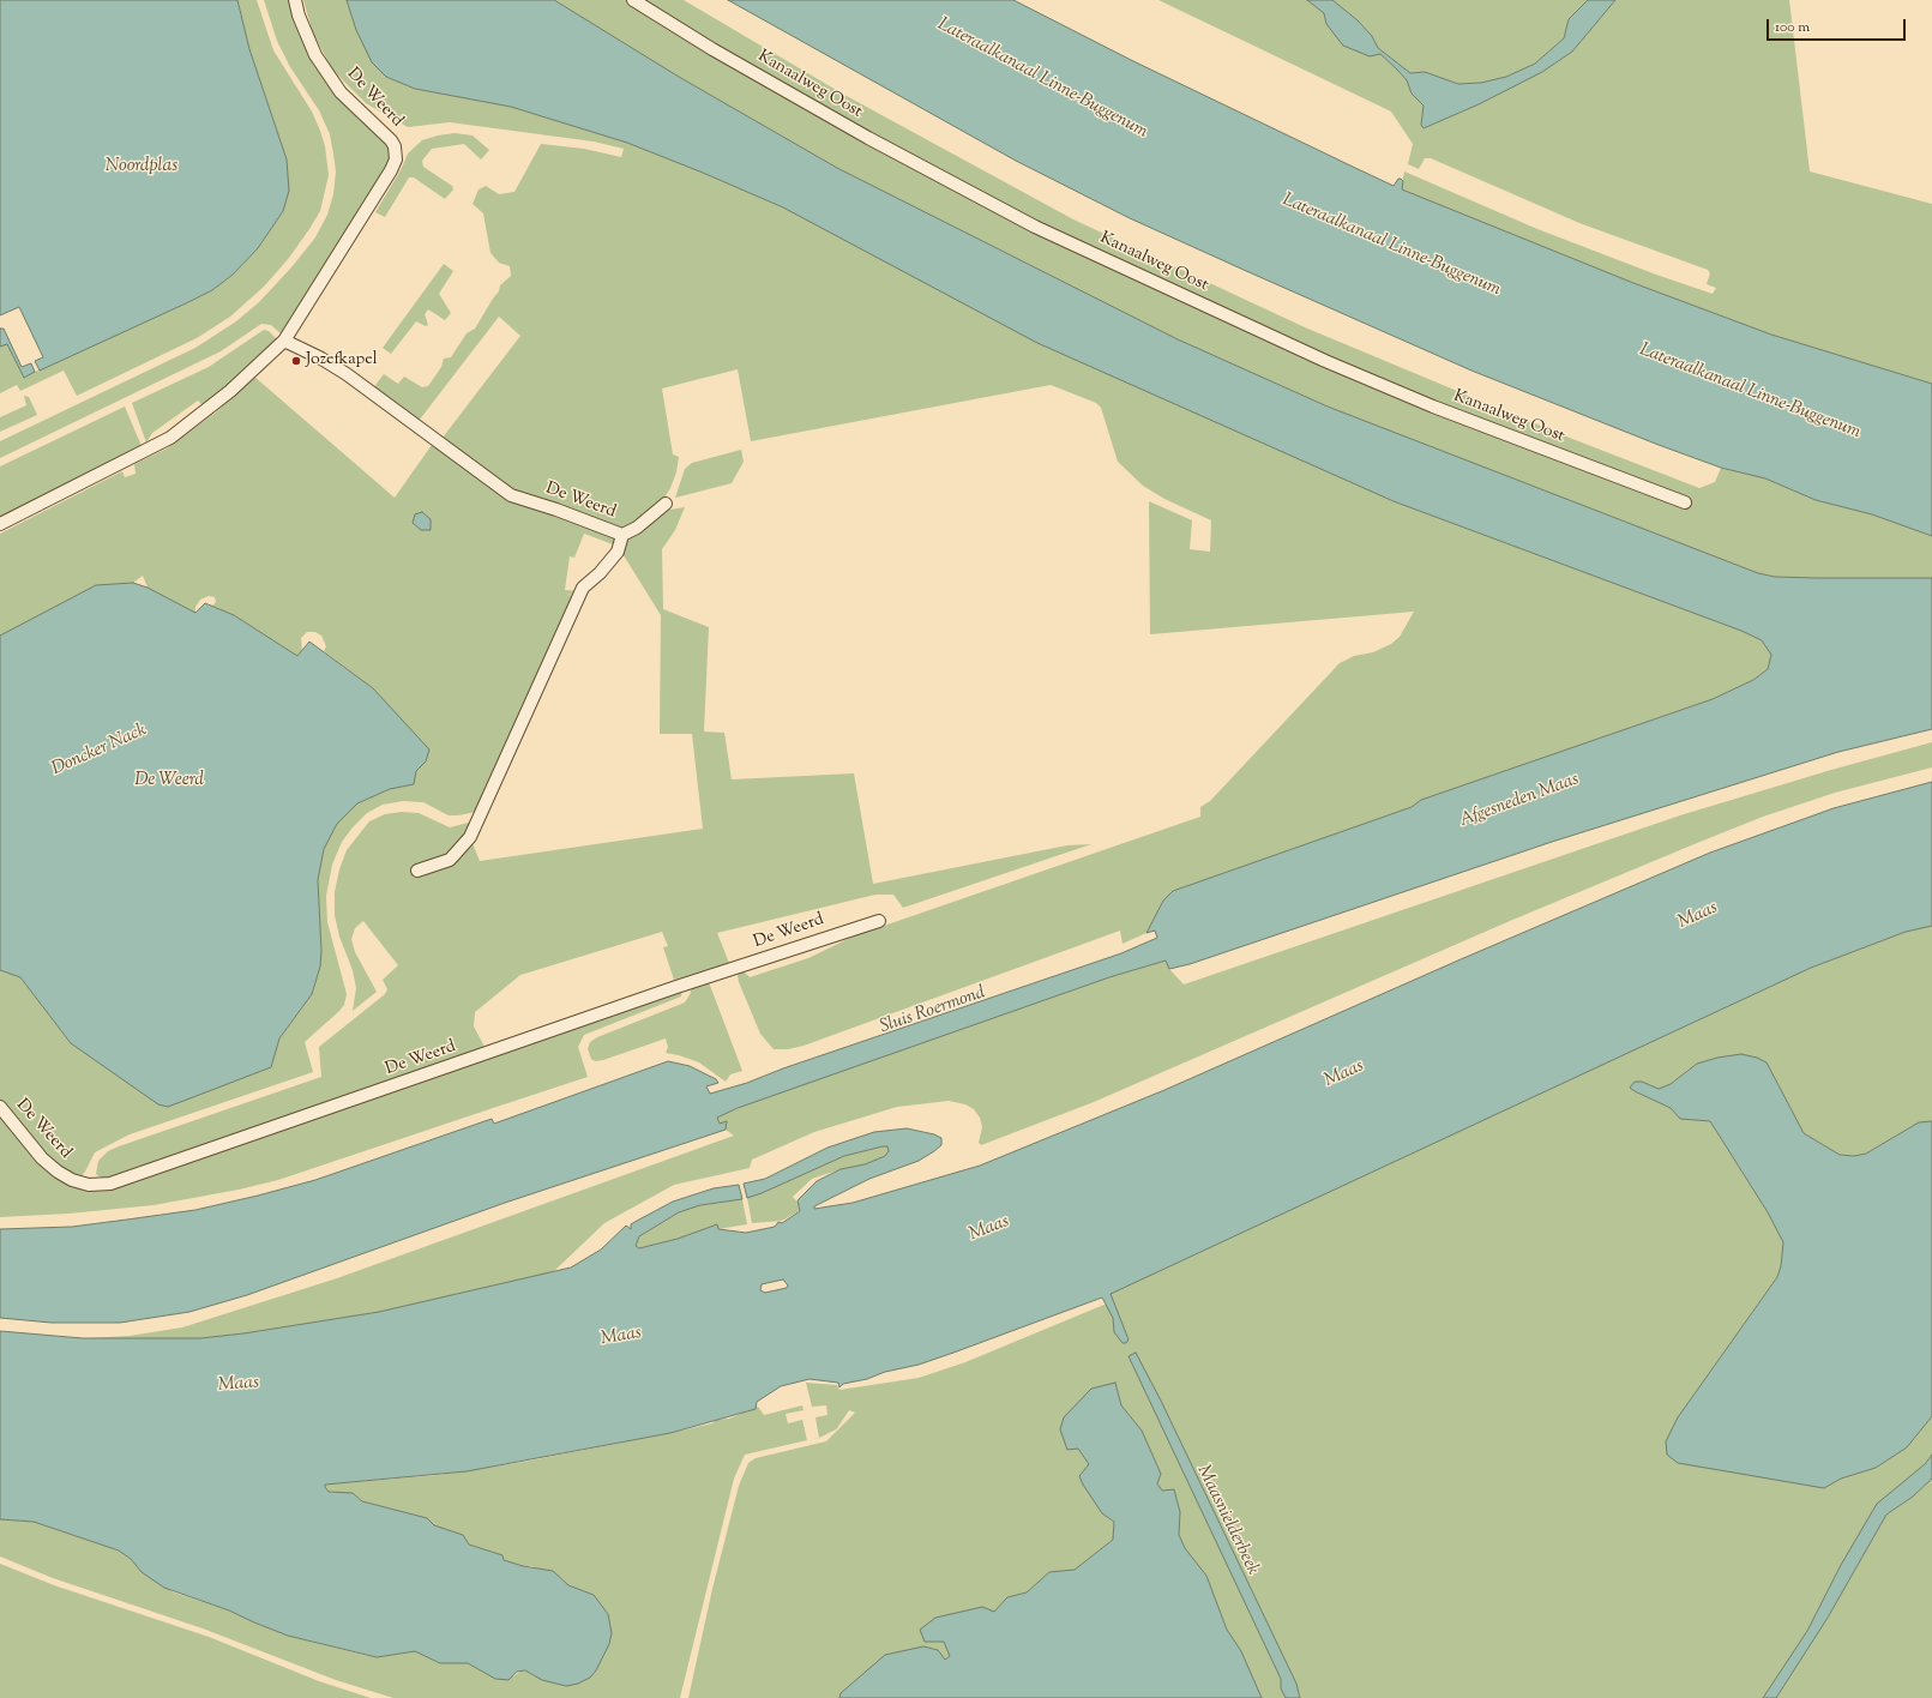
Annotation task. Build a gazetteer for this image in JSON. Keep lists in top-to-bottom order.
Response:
{
  "streets": {
    "street": ["Kanaalweg Oost", "De Weerd"]
  },
  "water": [
    "Lateraalkanaal Linne-Buggenum",
    "Noordplas",
    "Doncker Nack",
    "De Weerd",
    "Afgesneden Maas",
    "Maas",
    "Sluis Roermond",
    "Maasnielderbeek"
  ],
  "places": ["Jozefkapel"],
  "scale_bar": "100 m"
}
